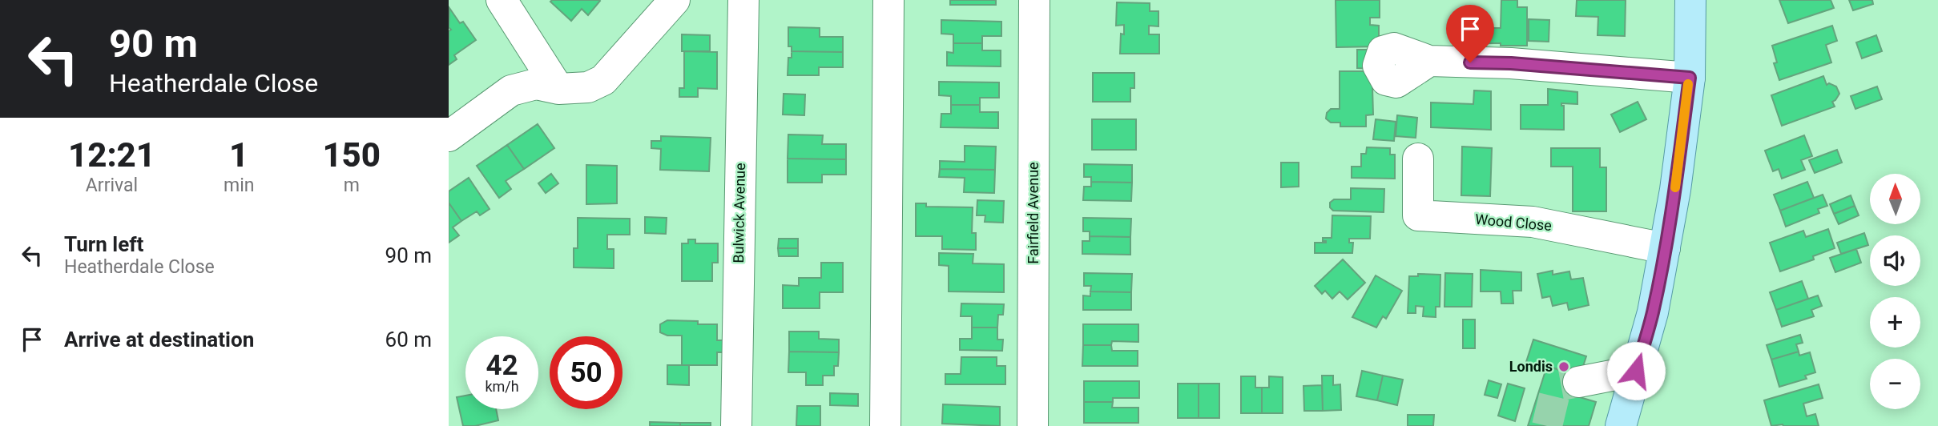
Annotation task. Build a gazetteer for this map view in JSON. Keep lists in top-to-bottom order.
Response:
{
  "streets": {
    "street": ["Bulwick Avenue", "Fairfield Avenue", "Wood Close"]
  },
  "places": ["Londis"],
  "north": "top",
  "page": {
    "turn": ["90 m", "Heatherdale Close"],
    "eta": [
      "12:21",
      "Arrival",
      "1",
      "min",
      "150",
      "m"
    ],
    "map_buttons": ["+", "−"],
    "list": [
      {
        "name": "Turn left",
        "note": "Heatherdale Close",
        "value": "90 m"
      },
      {
        "name": "Arrive at destination",
        "value": "60 m"
      }
    ],
    "speed": "42 km/h",
    "limit": "50"
  }
}
